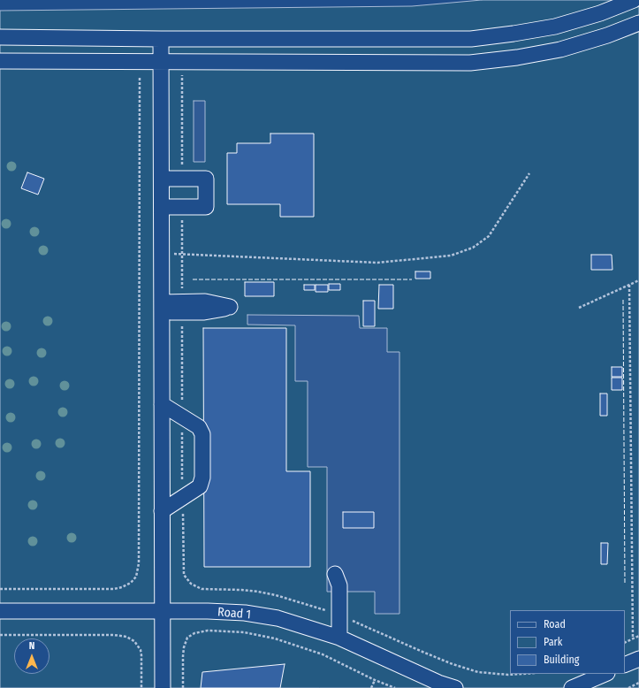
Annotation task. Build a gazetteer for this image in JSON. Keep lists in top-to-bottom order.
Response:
{
  "streets": {
    "street": ["Road 1"]
  },
  "legend": ["Road", "Park", "Building"],
  "north": "top"
}
